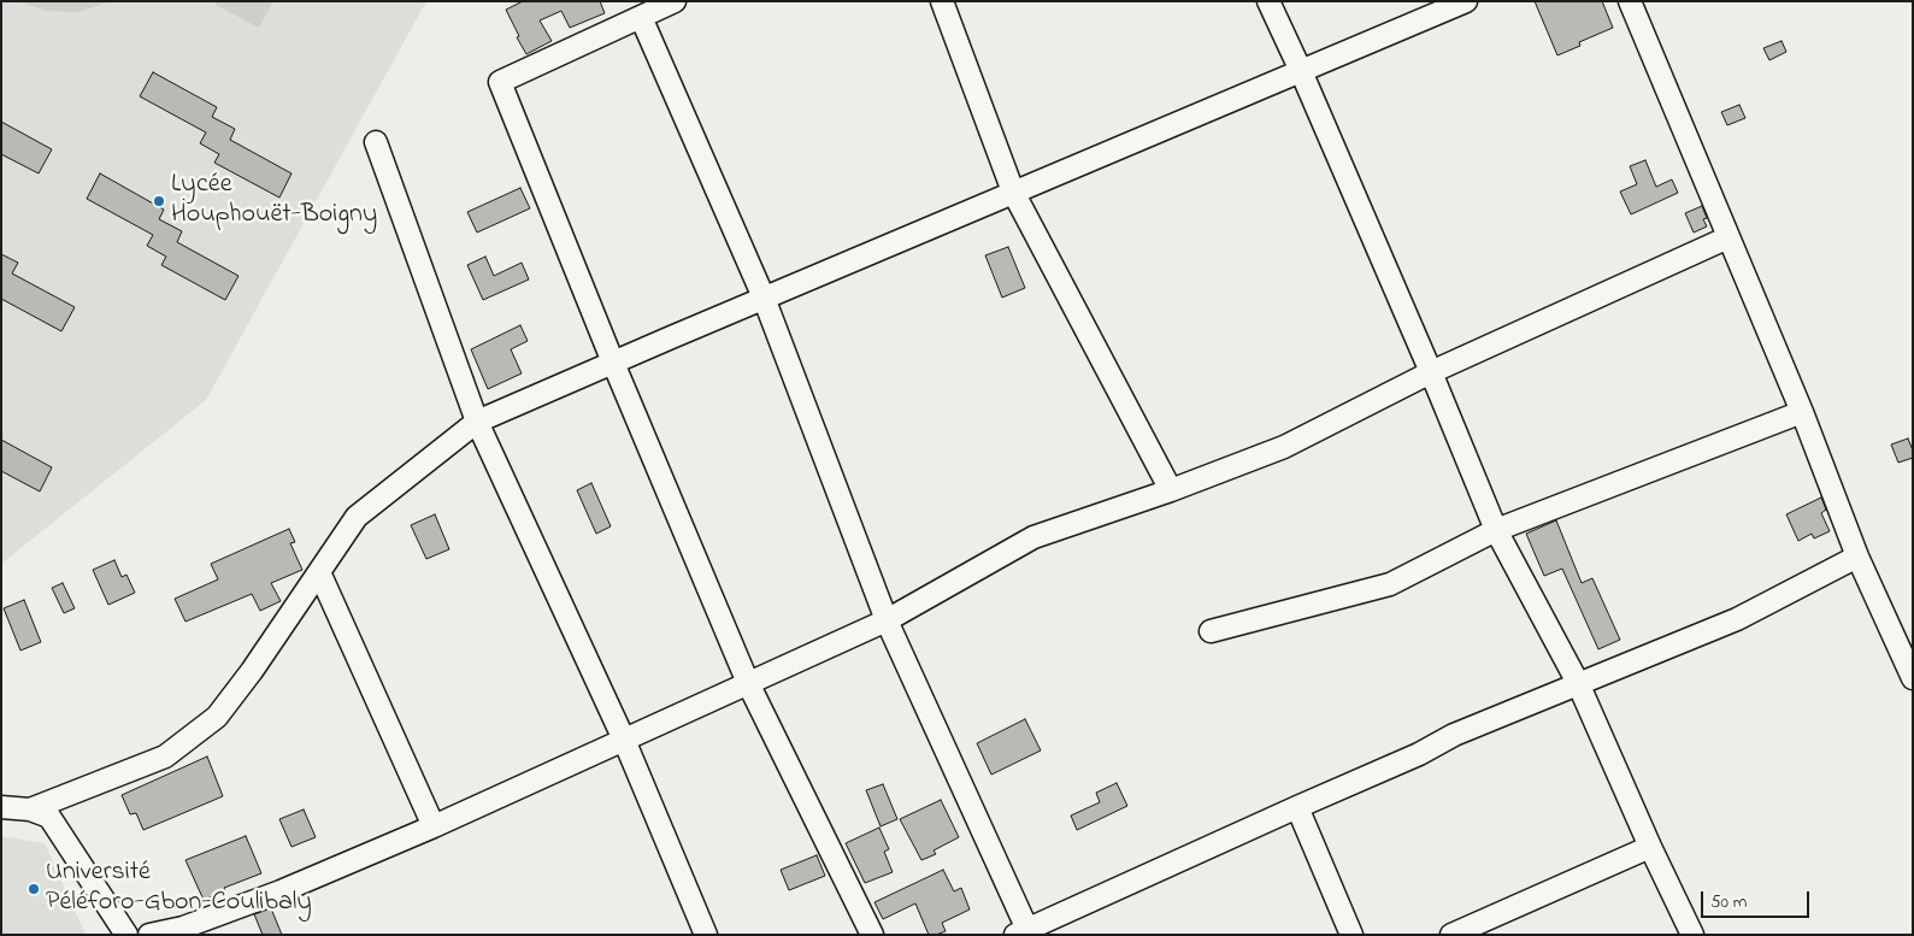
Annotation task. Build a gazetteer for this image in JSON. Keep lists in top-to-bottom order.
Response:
{
  "places": ["Lycée Houphouët-Boigny", "Université Péléforo-Gbon-Coulibaly"],
  "scale_bar": "50 m"
}
